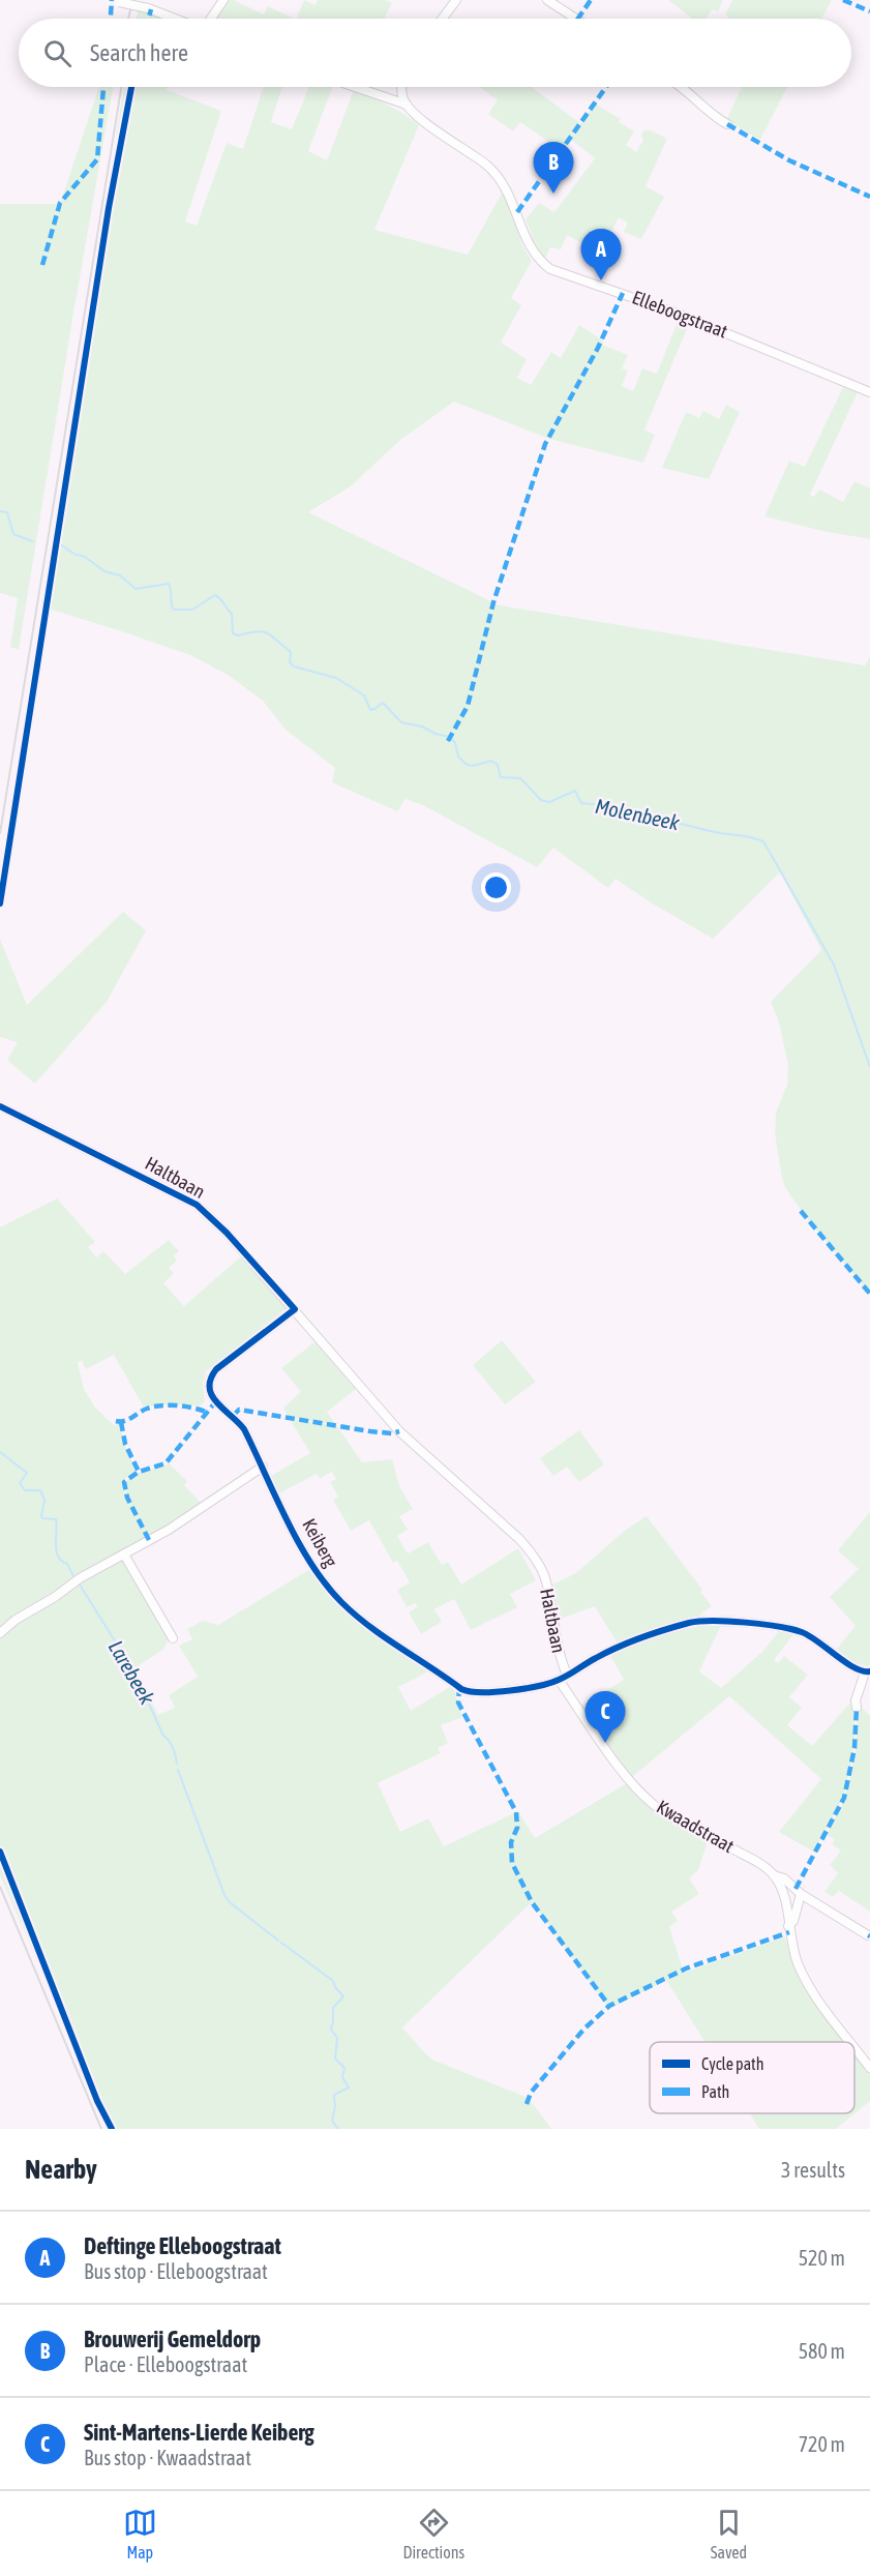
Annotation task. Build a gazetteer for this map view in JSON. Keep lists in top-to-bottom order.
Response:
{
  "streets": {
    "street": [
      "Elleboogstraat",
      "Haltbaan",
      "Keiberg",
      "Kwaadstraat"
    ]
  },
  "crossings": [
    ["Haltbaan", "Keiberg"],
    ["Haltbaan", "Kwaadstraat"],
    ["Keiberg", "Kwaadstraat"]
  ],
  "water": ["Molenbeek", "Larebeek"],
  "legend": ["Cycle path", "Path"],
  "page": {
    "search": "Search here",
    "pins": ["B", "A", "C"],
    "heading": ["Nearby", "3 results"],
    "list": [
      {
        "mark": "A",
        "name": "Deftinge Elleboogstraat",
        "note": "Bus stop · Elleboogstraat",
        "value": "520 m"
      },
      {
        "mark": "B",
        "name": "Brouwerij Gemeldorp",
        "note": "Place · Elleboogstraat",
        "value": "580 m"
      },
      {
        "mark": "C",
        "name": "Sint-Martens-Lierde Keiberg",
        "note": "Bus stop · Kwaadstraat",
        "value": "720 m"
      }
    ],
    "nav": ["Map", "Directions", "Saved"]
  }
}
